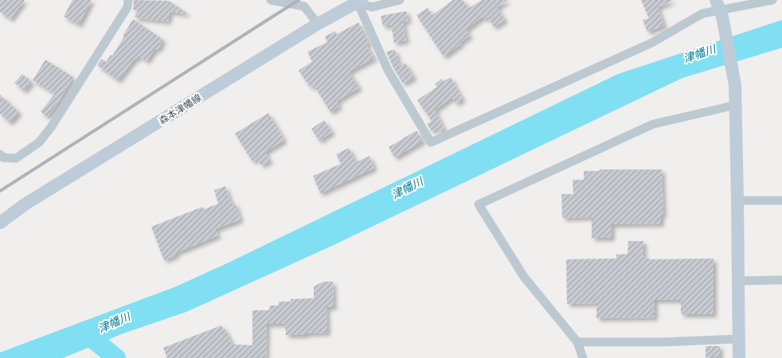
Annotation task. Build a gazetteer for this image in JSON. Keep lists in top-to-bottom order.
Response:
{
  "streets": {
    "main road": ["森本津幡線"]
  },
  "water": ["津幡川"]
}
